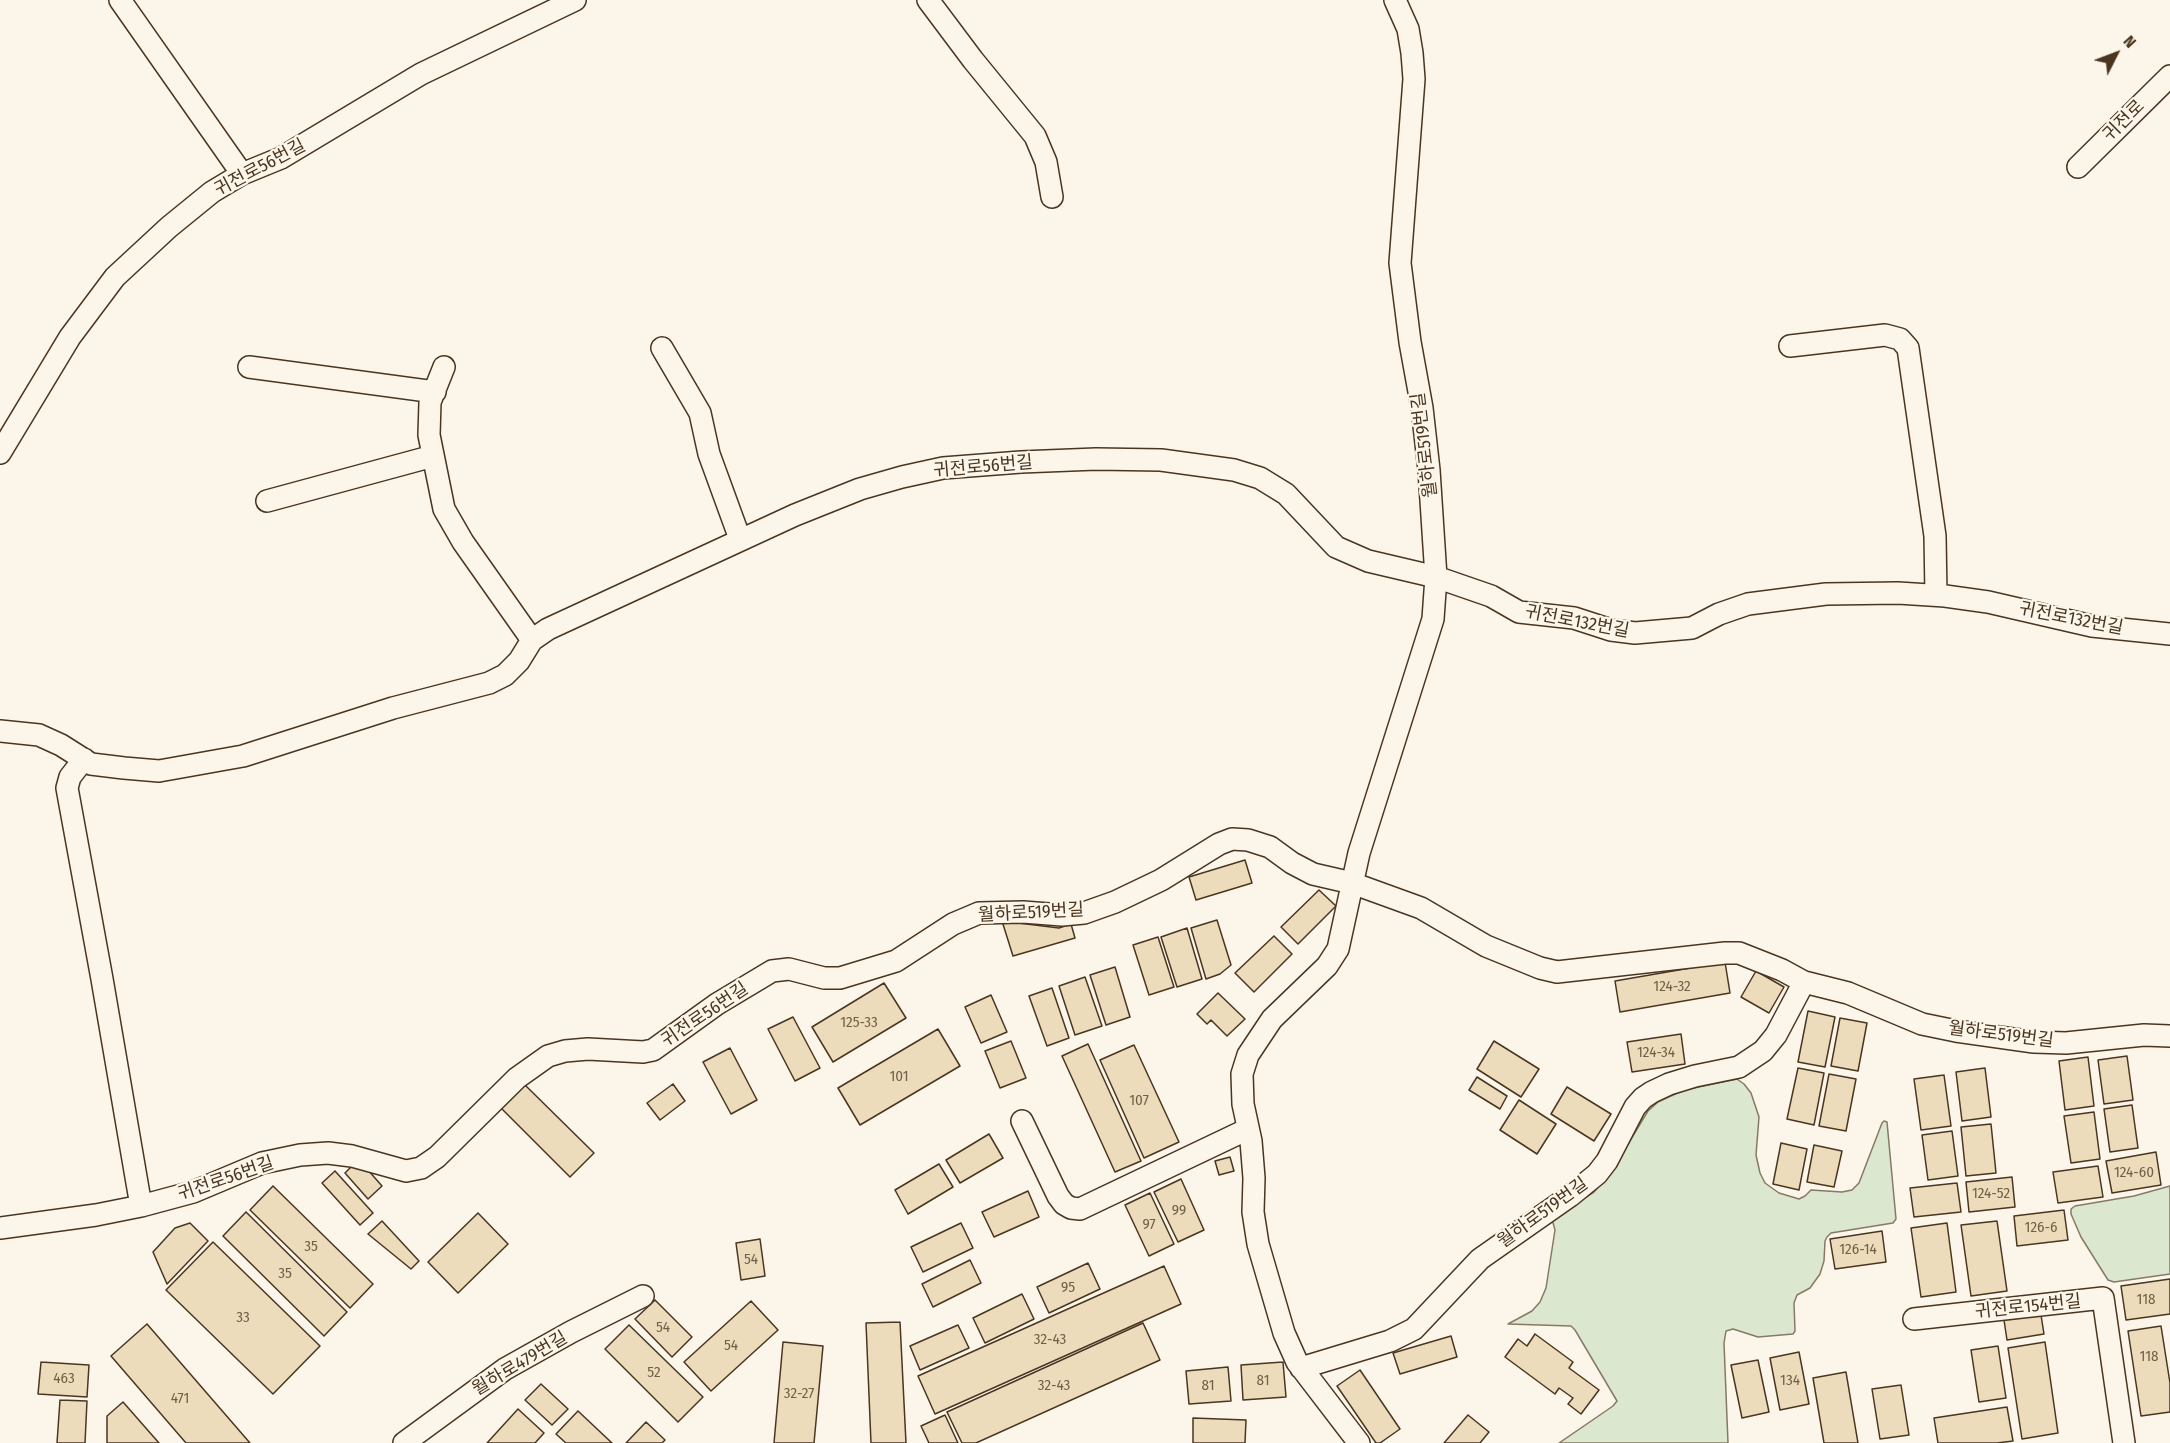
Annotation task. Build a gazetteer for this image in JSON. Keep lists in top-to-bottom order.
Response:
{
  "streets": {
    "lane": [
      "귀전로",
      "귀전로56번길",
      "월하로519번길",
      "귀전로132번길",
      "귀전로154번길",
      "월하로479번길"
    ]
  },
  "crossings": [
    ["귀전로56번길", "월하로519번길"],
    ["귀전로56번길", "귀전로132번길"],
    ["월하로519번길", "귀전로132번길"]
  ],
  "house_numbers": [
    "124-32",
    "125-33",
    "124-34",
    "101",
    "107",
    "124-60",
    "124-52",
    "99",
    "97",
    "126-6",
    "35",
    "126-14",
    "54",
    "35",
    "95",
    "118",
    "33",
    "54",
    "32-43",
    "54",
    "118",
    "52",
    "463",
    "81",
    "134",
    "32-43",
    "81",
    "32-27",
    "471"
  ],
  "north": "top right"
}
